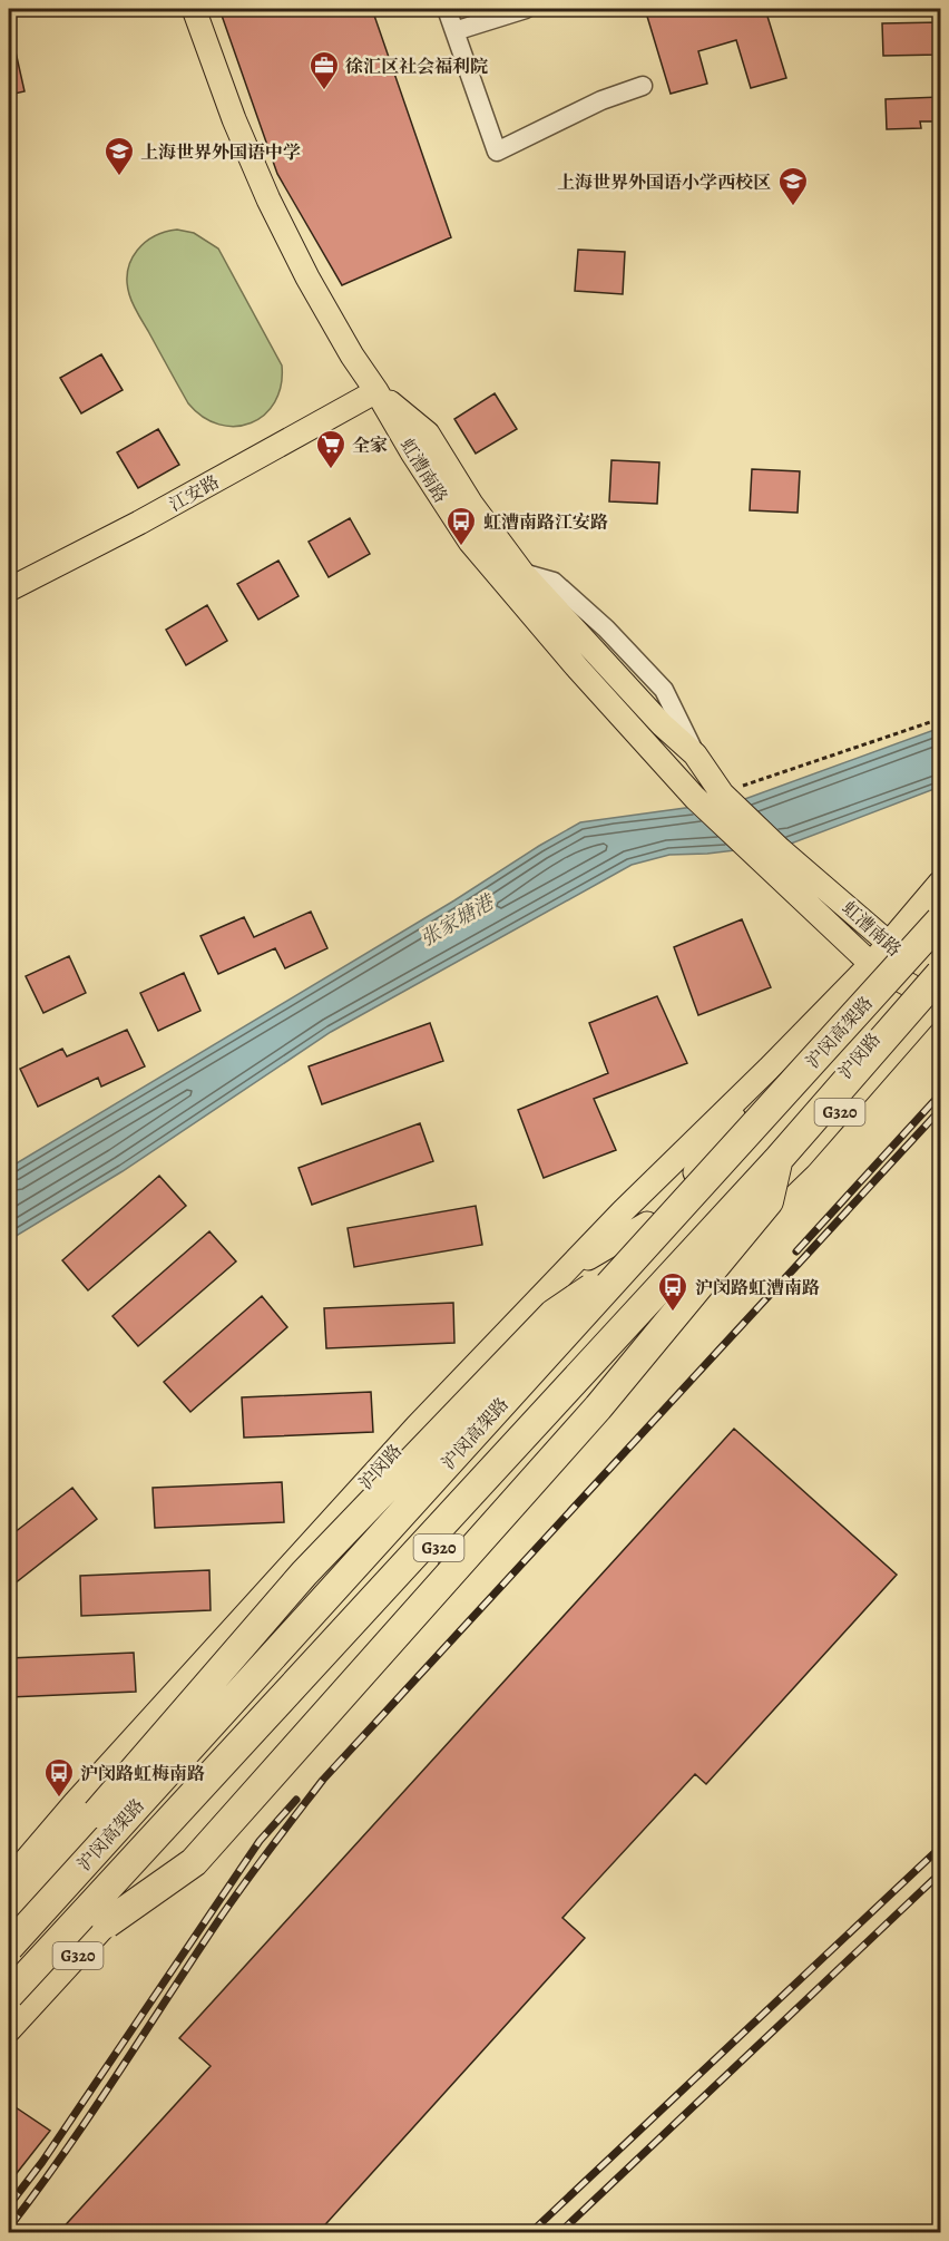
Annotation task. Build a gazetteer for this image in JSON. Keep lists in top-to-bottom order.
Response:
{
  "streets": {
    "highway": ["沪闵高架路"],
    "main road": [
      "虹漕南路",
      "江安路",
      "沪闵路",
      "G320"
    ]
  },
  "crossings": [
    ["虹漕南路", "江安路"],
    ["虹漕南路", "沪闵高架路"],
    ["虹漕南路", "沪闵路"],
    ["沪闵高架路", "沪闵路"]
  ],
  "water": ["张家塘港"],
  "places": {
    "office": ["徐汇区社会福利院"],
    "school or university": ["上海世界外国语中学", "上海世界外国语小学西校区"],
    "supermarket": ["全家"],
    "bus stop": ["虹漕南路江安路", "沪闵路虹漕南路", "沪闵路虹梅南路"]
  }
}
